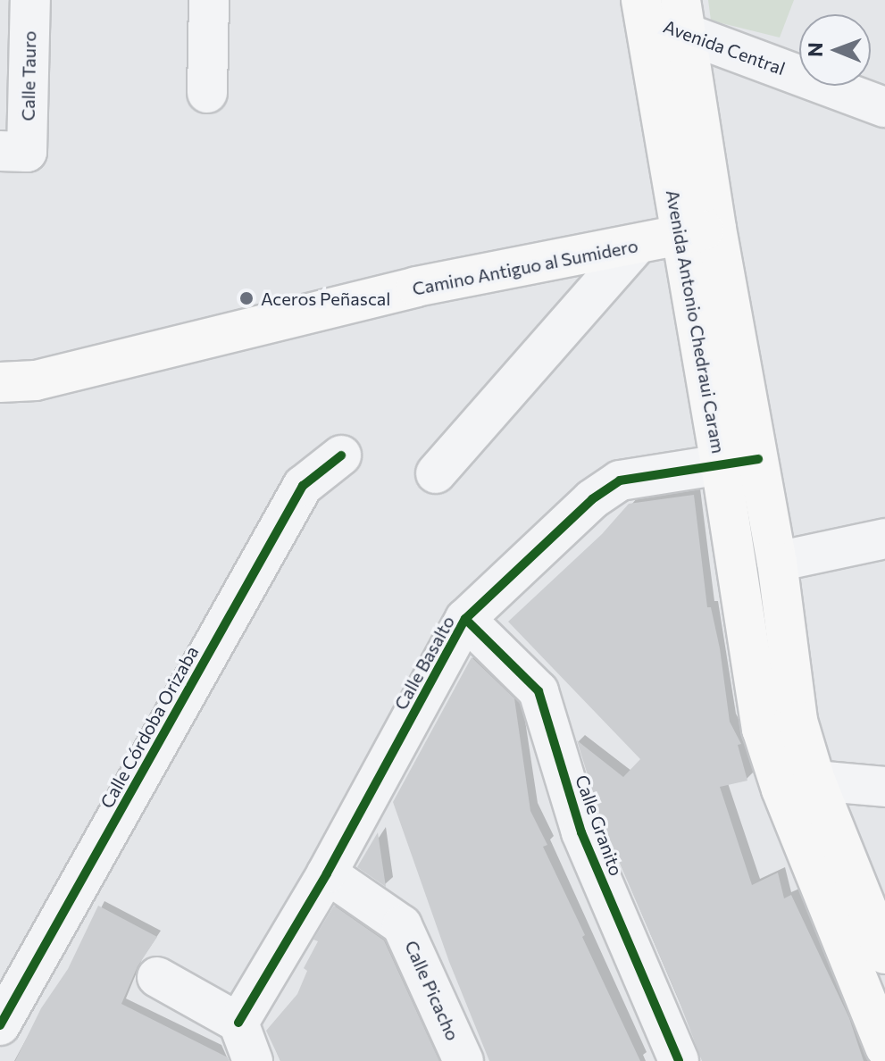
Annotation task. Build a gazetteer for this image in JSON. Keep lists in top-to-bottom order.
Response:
{
  "streets": {
    "main road": ["Camino Antiguo al Sumidero", "Avenida Antonio Chedraui Caram"],
    "street": [
      "Avenida Central",
      "Calle Tauro",
      "Calle Basalto",
      "Calle Córdoba Orizaba",
      "Calle Granito",
      "Calle Picacho"
    ]
  },
  "crossings": [
    ["Avenida Central", "Avenida Antonio Chedraui Caram"],
    ["Camino Antiguo al Sumidero", "Avenida Antonio Chedraui Caram"],
    ["Avenida Antonio Chedraui Caram", "Calle Basalto"],
    ["Calle Basalto", "Calle Granito"],
    ["Calle Basalto", "Calle Picacho"]
  ],
  "places": ["Aceros Peñascal"],
  "north": "left"
}
